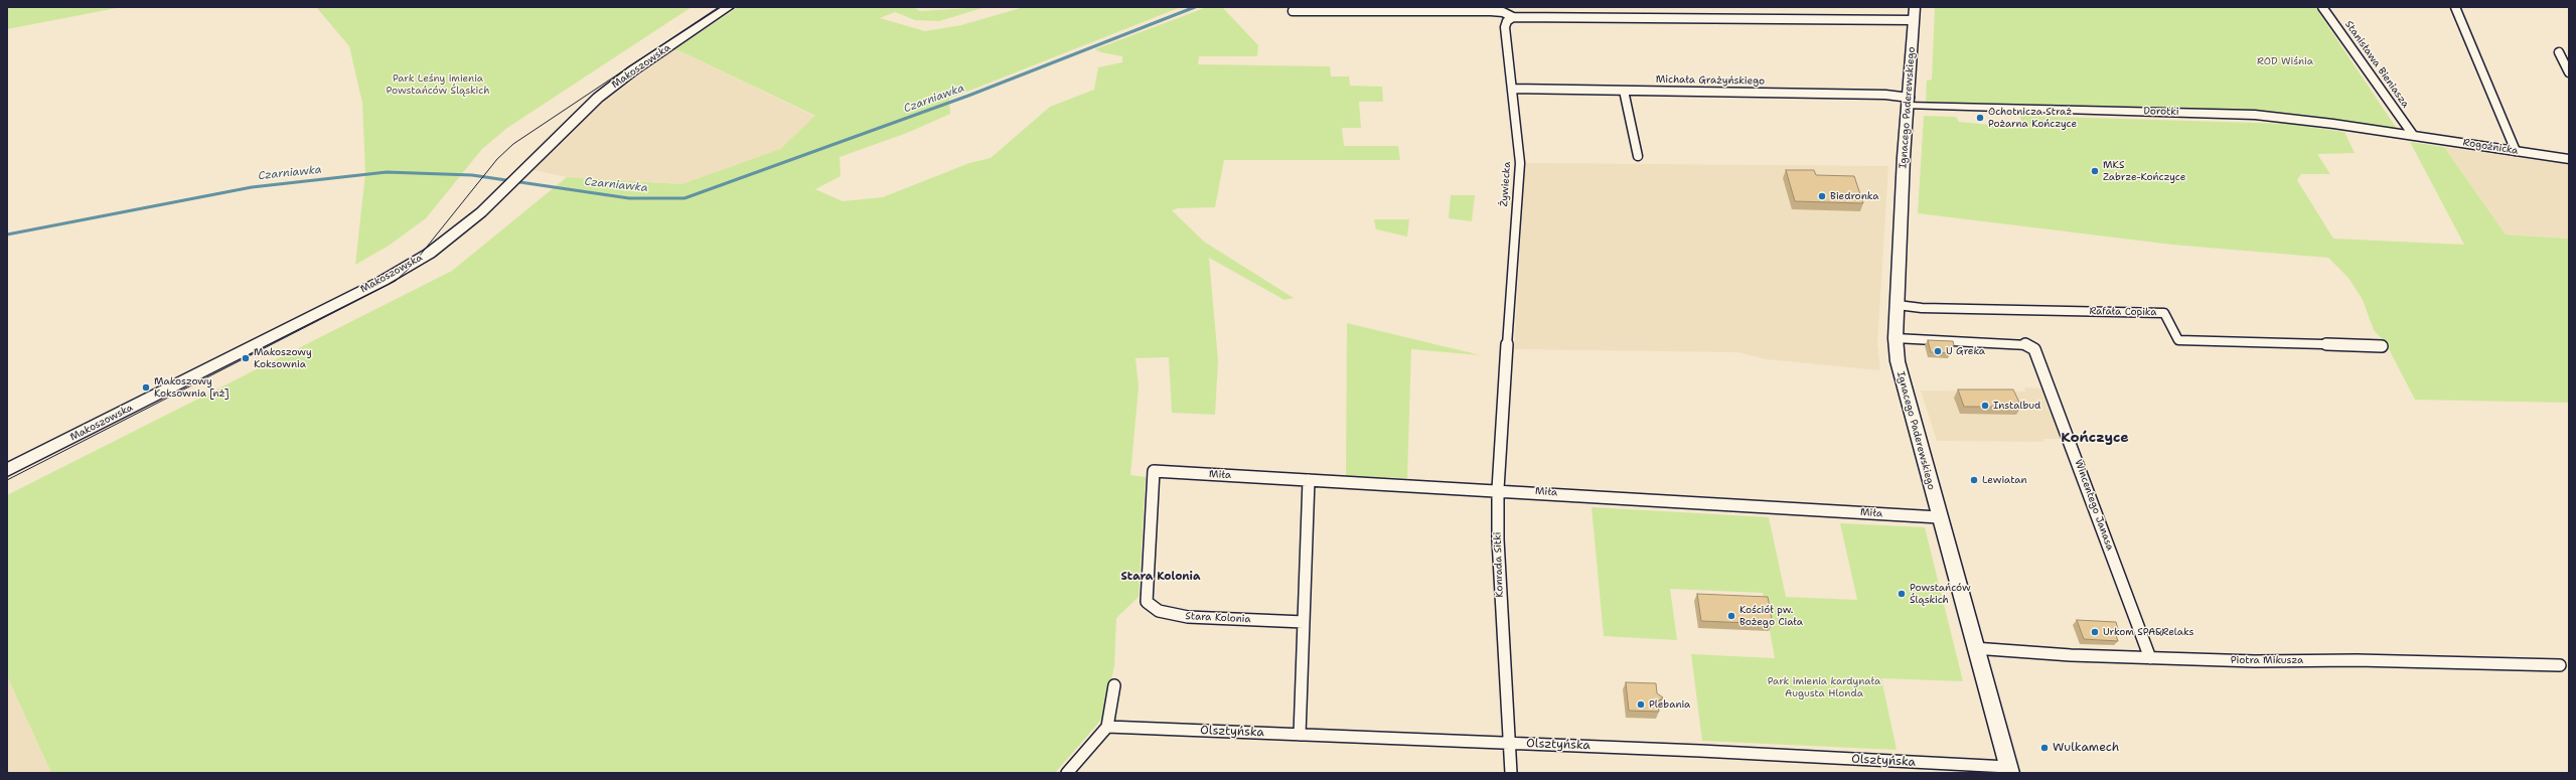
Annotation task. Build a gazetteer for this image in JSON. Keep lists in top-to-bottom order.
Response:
{
  "streets": {
    "main road": ["Makoszowska", "Ignacego Paderewskiego"],
    "street": [
      "Stanisława Bieniasza",
      "Michała Grażyńskiego",
      "Dorotki",
      "Rogoźnicka",
      "Żywiecka",
      "Rafała Copika",
      "Miła",
      "Wincentego Janasa",
      "Konrada Sitki",
      "Stara Kolonia",
      "Piotra Mikusza",
      "Olsztyńska"
    ]
  },
  "crossings": [
    ["Stanisława Bieniasza", "Dorotki"],
    ["Stanisława Bieniasza", "Rogoźnicka"],
    ["Michała Grażyńskiego", "Ignacego Paderewskiego"],
    ["Michała Grażyńskiego", "Dorotki"],
    ["Michała Grażyńskiego", "Żywiecka"],
    ["Ignacego Paderewskiego", "Dorotki"],
    ["Ignacego Paderewskiego", "Rafała Copika"],
    ["Ignacego Paderewskiego", "Miła"],
    ["Ignacego Paderewskiego", "Wincentego Janasa"],
    ["Ignacego Paderewskiego", "Piotra Mikusza"],
    ["Ignacego Paderewskiego", "Olsztyńska"],
    ["Dorotki", "Rogoźnicka"],
    ["Żywiecka", "Konrada Sitki"],
    ["Miła", "Konrada Sitki"],
    ["Miła", "Stara Kolonia"],
    ["Wincentego Janasa", "Piotra Mikusza"],
    ["Konrada Sitki", "Olsztyńska"]
  ],
  "districts": ["Kończyce", "Stara Kolonia"],
  "water": ["Czarniawka"],
  "parks": ["ROD Wiśnia", "Park Leśny imienia Powstańców Śląskich", "Park imienia kardynała Augusta Hlonda"],
  "places": [
    "Ochotnicza Straż Pożarna Kończyce",
    "MKS Zabrze-Kończyce",
    "Biedronka",
    "U Greka",
    "Makoszowy Koksownia",
    "Makoszowy Koksownia [nż]",
    "Instalbud",
    "Lewiatan",
    "Powstańców Śląskich",
    "Kościół pw. Bożego Ciała",
    "Urkom SPA&Relaks",
    "Plebania",
    "Wulkamech"
  ]
}
